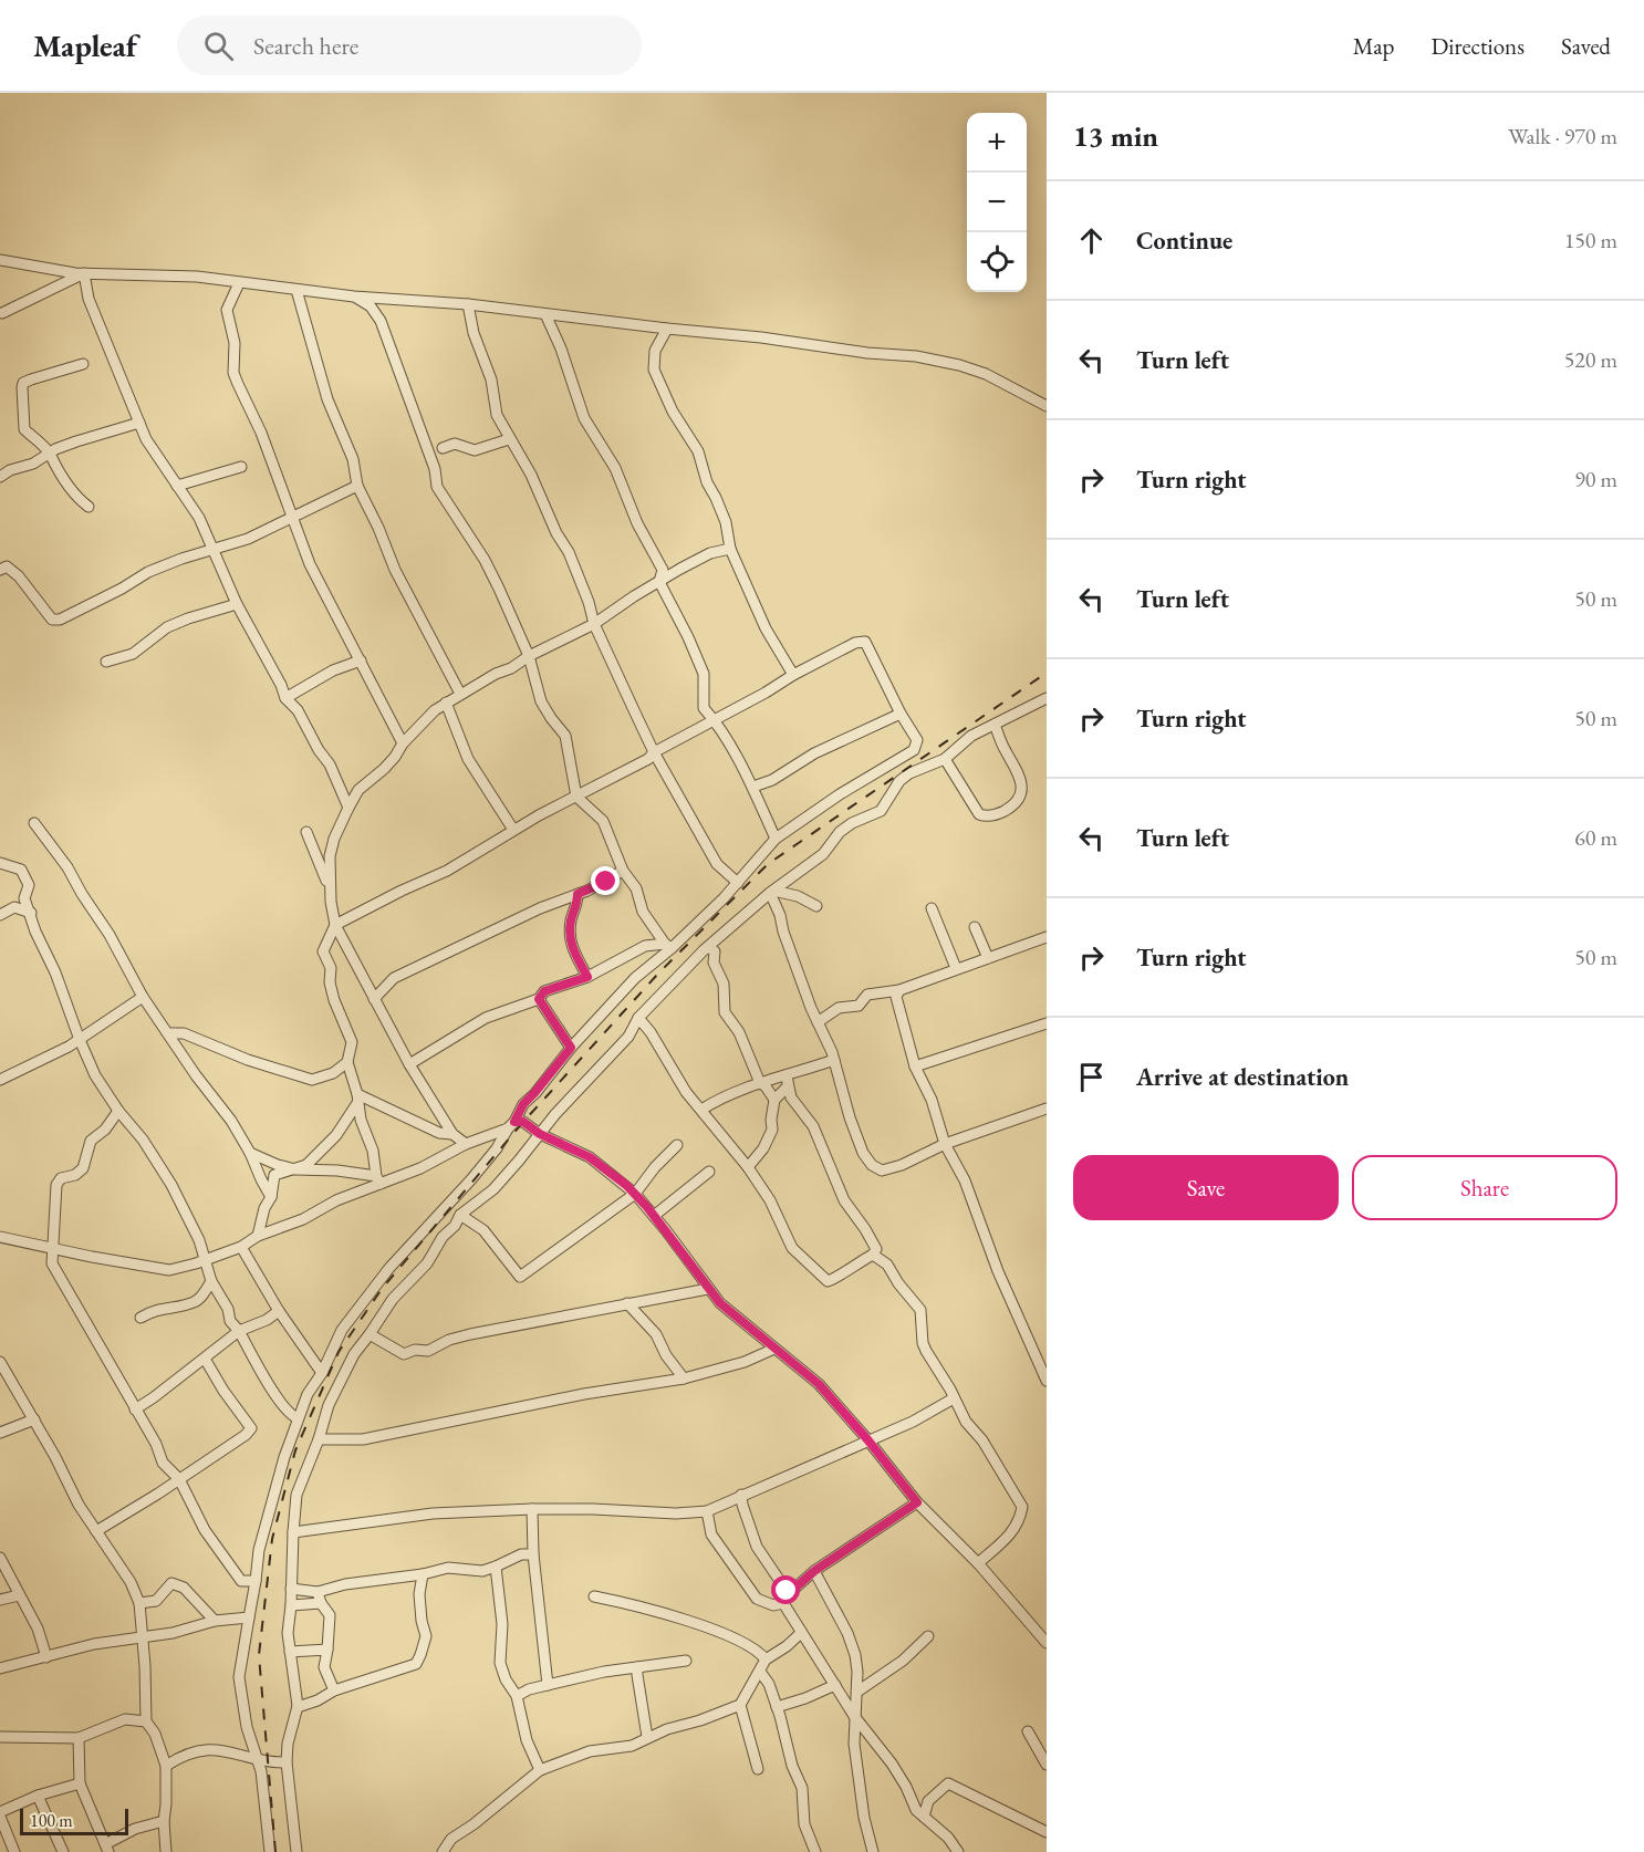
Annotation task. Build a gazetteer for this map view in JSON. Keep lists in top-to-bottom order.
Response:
{
  "scale_bar": "100 m",
  "page": {
    "header": "Mapleaf",
    "search": "Search here",
    "nav": ["Map", "Directions", "Saved"],
    "heading": ["13 min", "Walk · 970 m"],
    "map_buttons": ["+", "−"],
    "list": [
      ["Continue", "150 m"],
      ["Turn left", "520 m"],
      ["Turn right", "90 m"],
      ["Turn left", "50 m"],
      ["Turn right", "50 m"],
      ["Turn left", "60 m"],
      ["Turn right", "50 m"],
      "Arrive at destination"
    ],
    "buttons": ["Save", "Share"],
    "scale": "100 m"
  }
}
